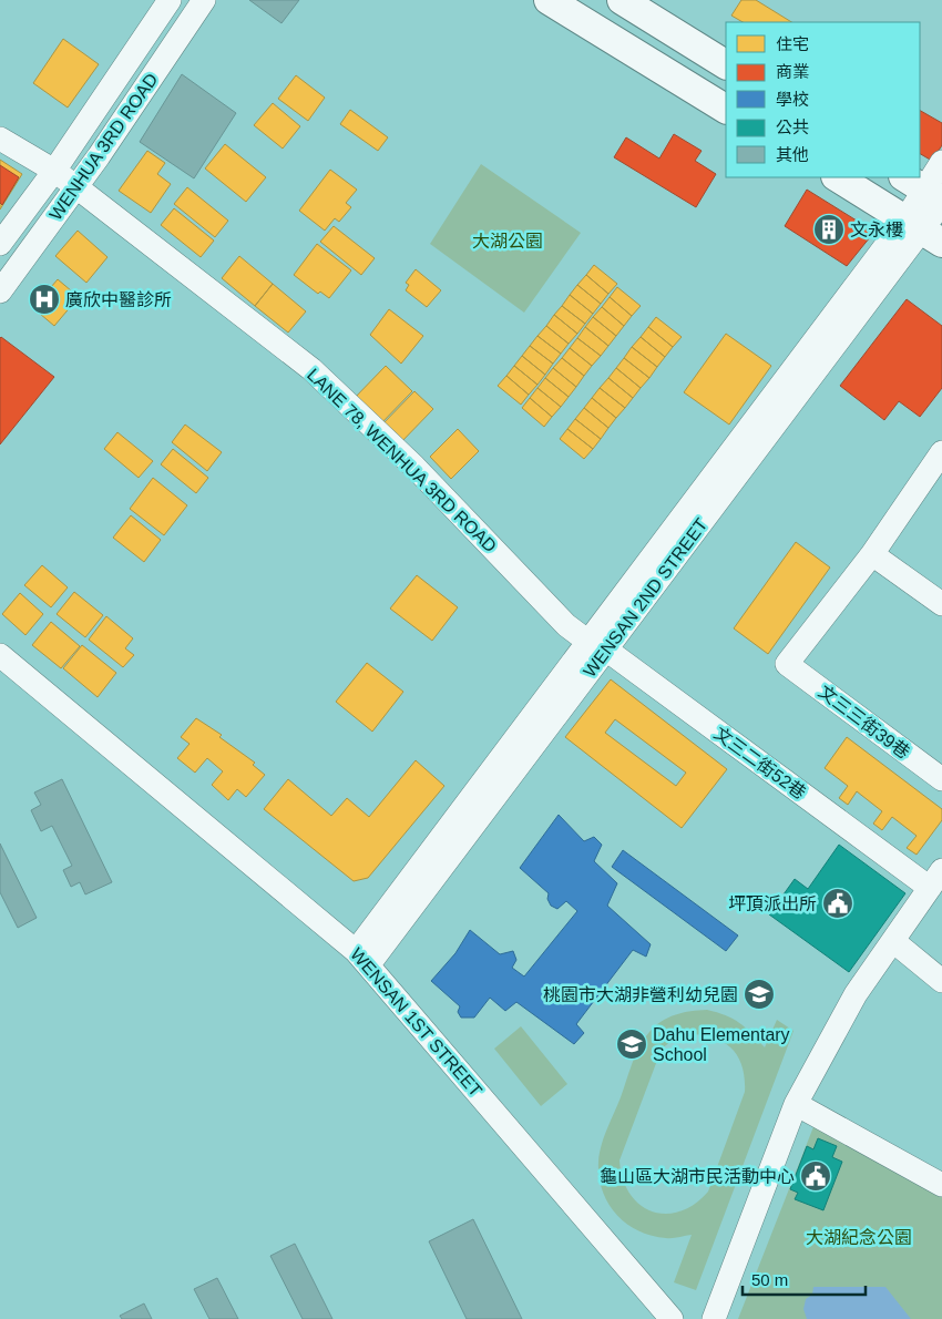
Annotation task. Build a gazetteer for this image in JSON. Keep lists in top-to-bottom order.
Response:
{
  "streets": {
    "street": [
      "WENHUA 3RD ROAD",
      "LANE 78, WENHUA 3RD ROAD",
      "WENSAN 2ND STREET",
      "文三三街39巷",
      "文三二街52巷",
      "WENSAN 1ST STREET"
    ]
  },
  "crossings": [
    ["WENHUA 3RD ROAD", "LANE 78, WENHUA 3RD ROAD"],
    ["LANE 78, WENHUA 3RD ROAD", "WENSAN 2ND STREET"],
    ["LANE 78, WENHUA 3RD ROAD", "文三二街52巷"],
    ["WENSAN 2ND STREET", "文三二街52巷"],
    ["WENSAN 2ND STREET", "WENSAN 1ST STREET"]
  ],
  "parks": ["大湖公園", "大湖紀念公園"],
  "places": {
    "building": ["文永樓"],
    "hospital": ["廣欣中醫診所"],
    "public building": ["坪頂派出所", "龜山區大湖市民活動中心"],
    "school or university": ["桃園市大湖非營利幼兒園", "Dahu Elementary School"]
  },
  "legend": [
    "住宅",
    "商業",
    "學校",
    "公共",
    "其他"
  ],
  "scale_bar": "50 m"
}
